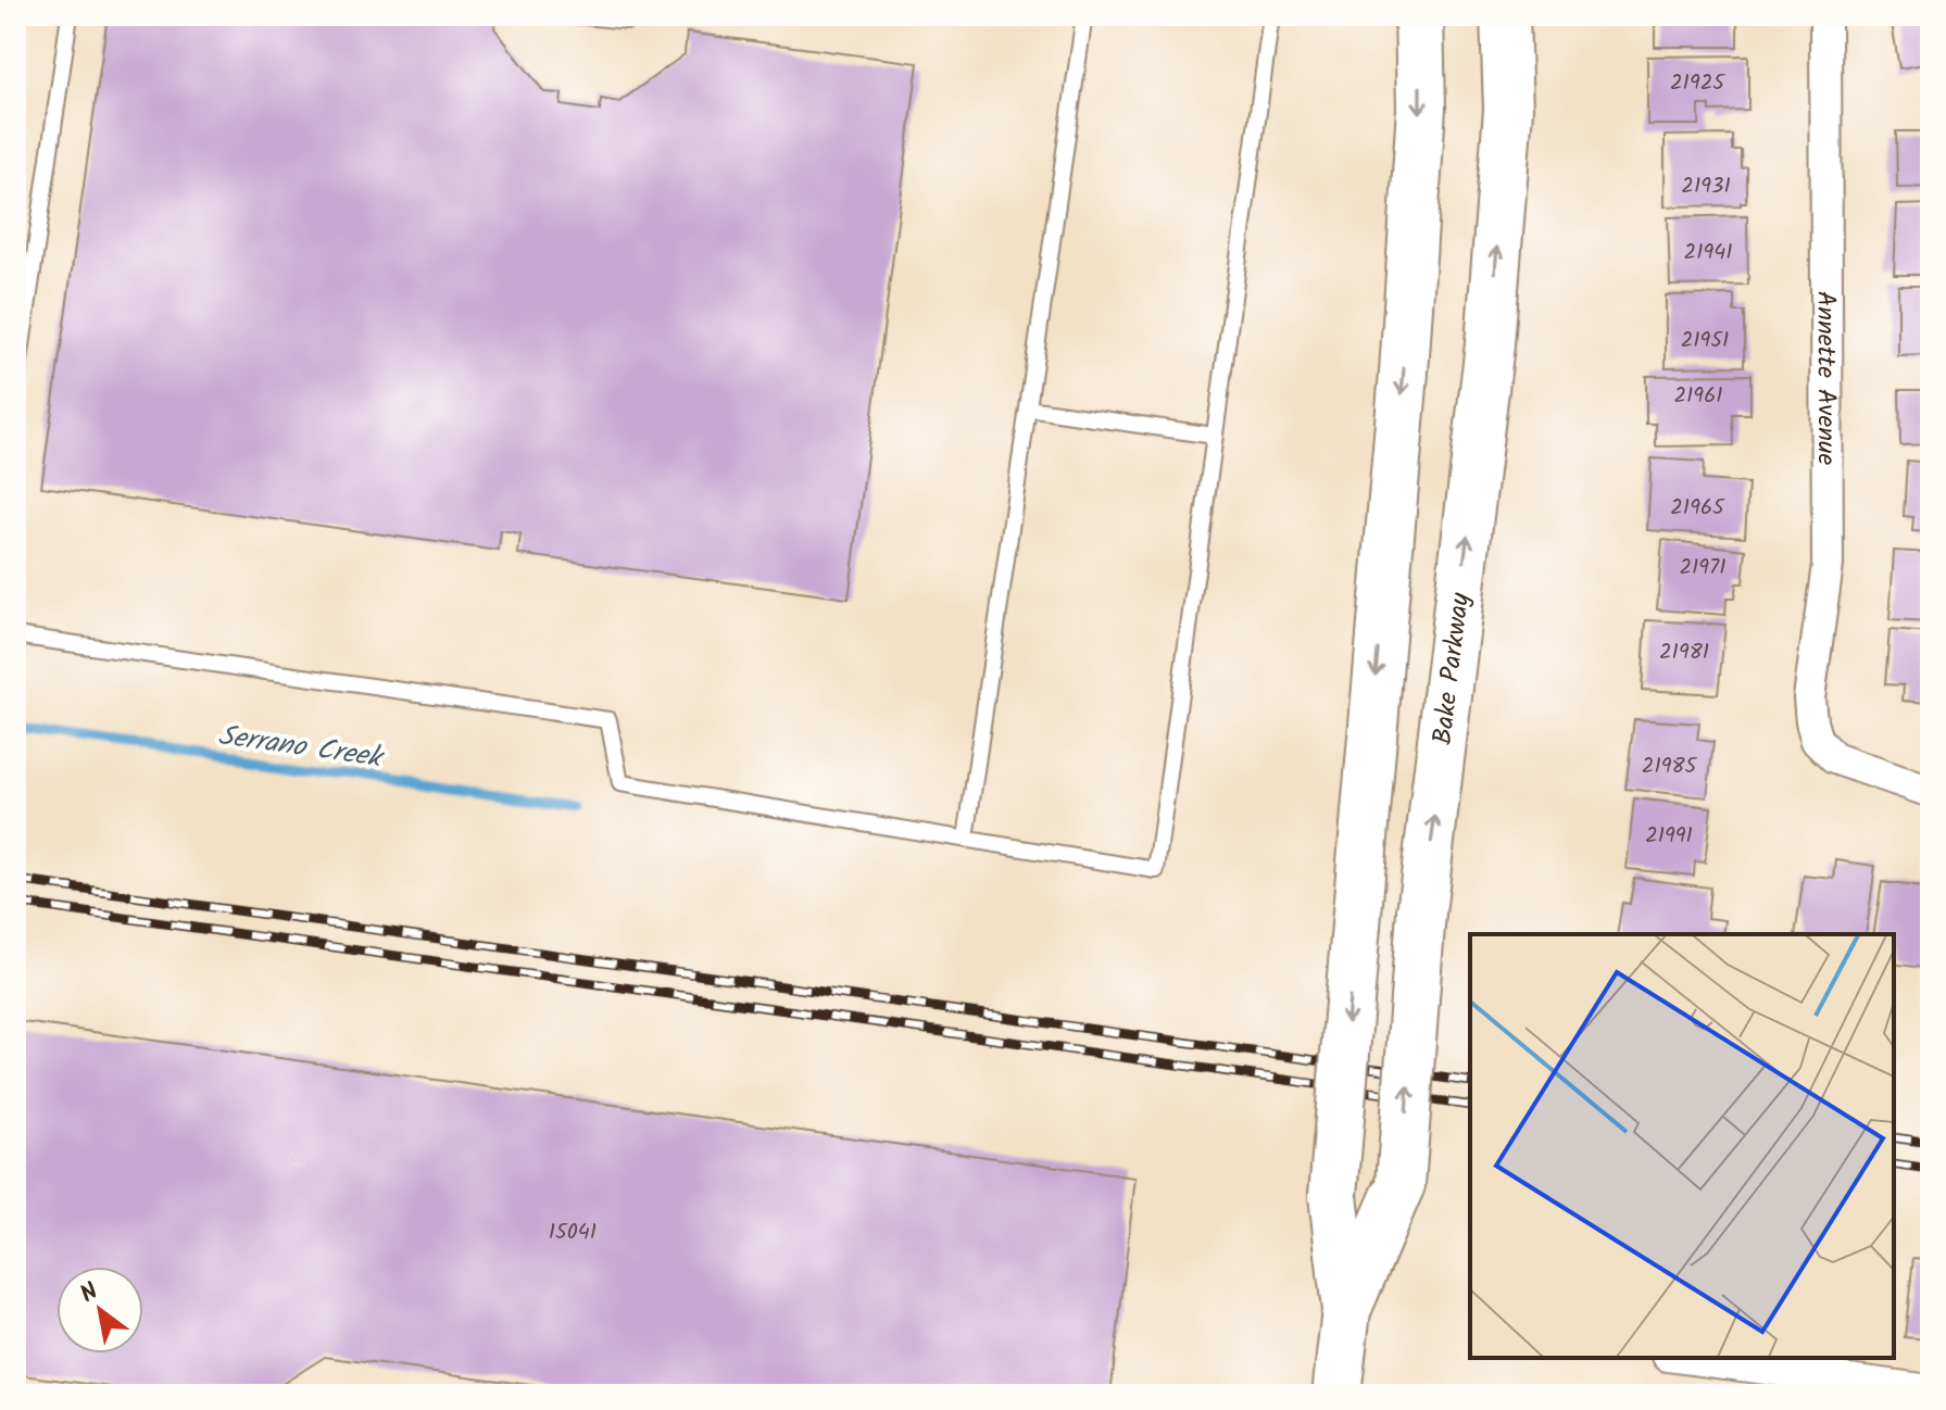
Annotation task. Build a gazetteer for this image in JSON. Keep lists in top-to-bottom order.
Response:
{
  "streets": {
    "main road": ["Bake Parkway"],
    "street": ["Annette Avenue"]
  },
  "water": ["Serrano Creek"],
  "house_numbers": [
    "21925",
    "21931",
    "21941",
    "21951",
    "21961",
    "21965",
    "21971",
    "21981",
    "21985",
    "21991",
    "15041"
  ],
  "north": "top left"
}
